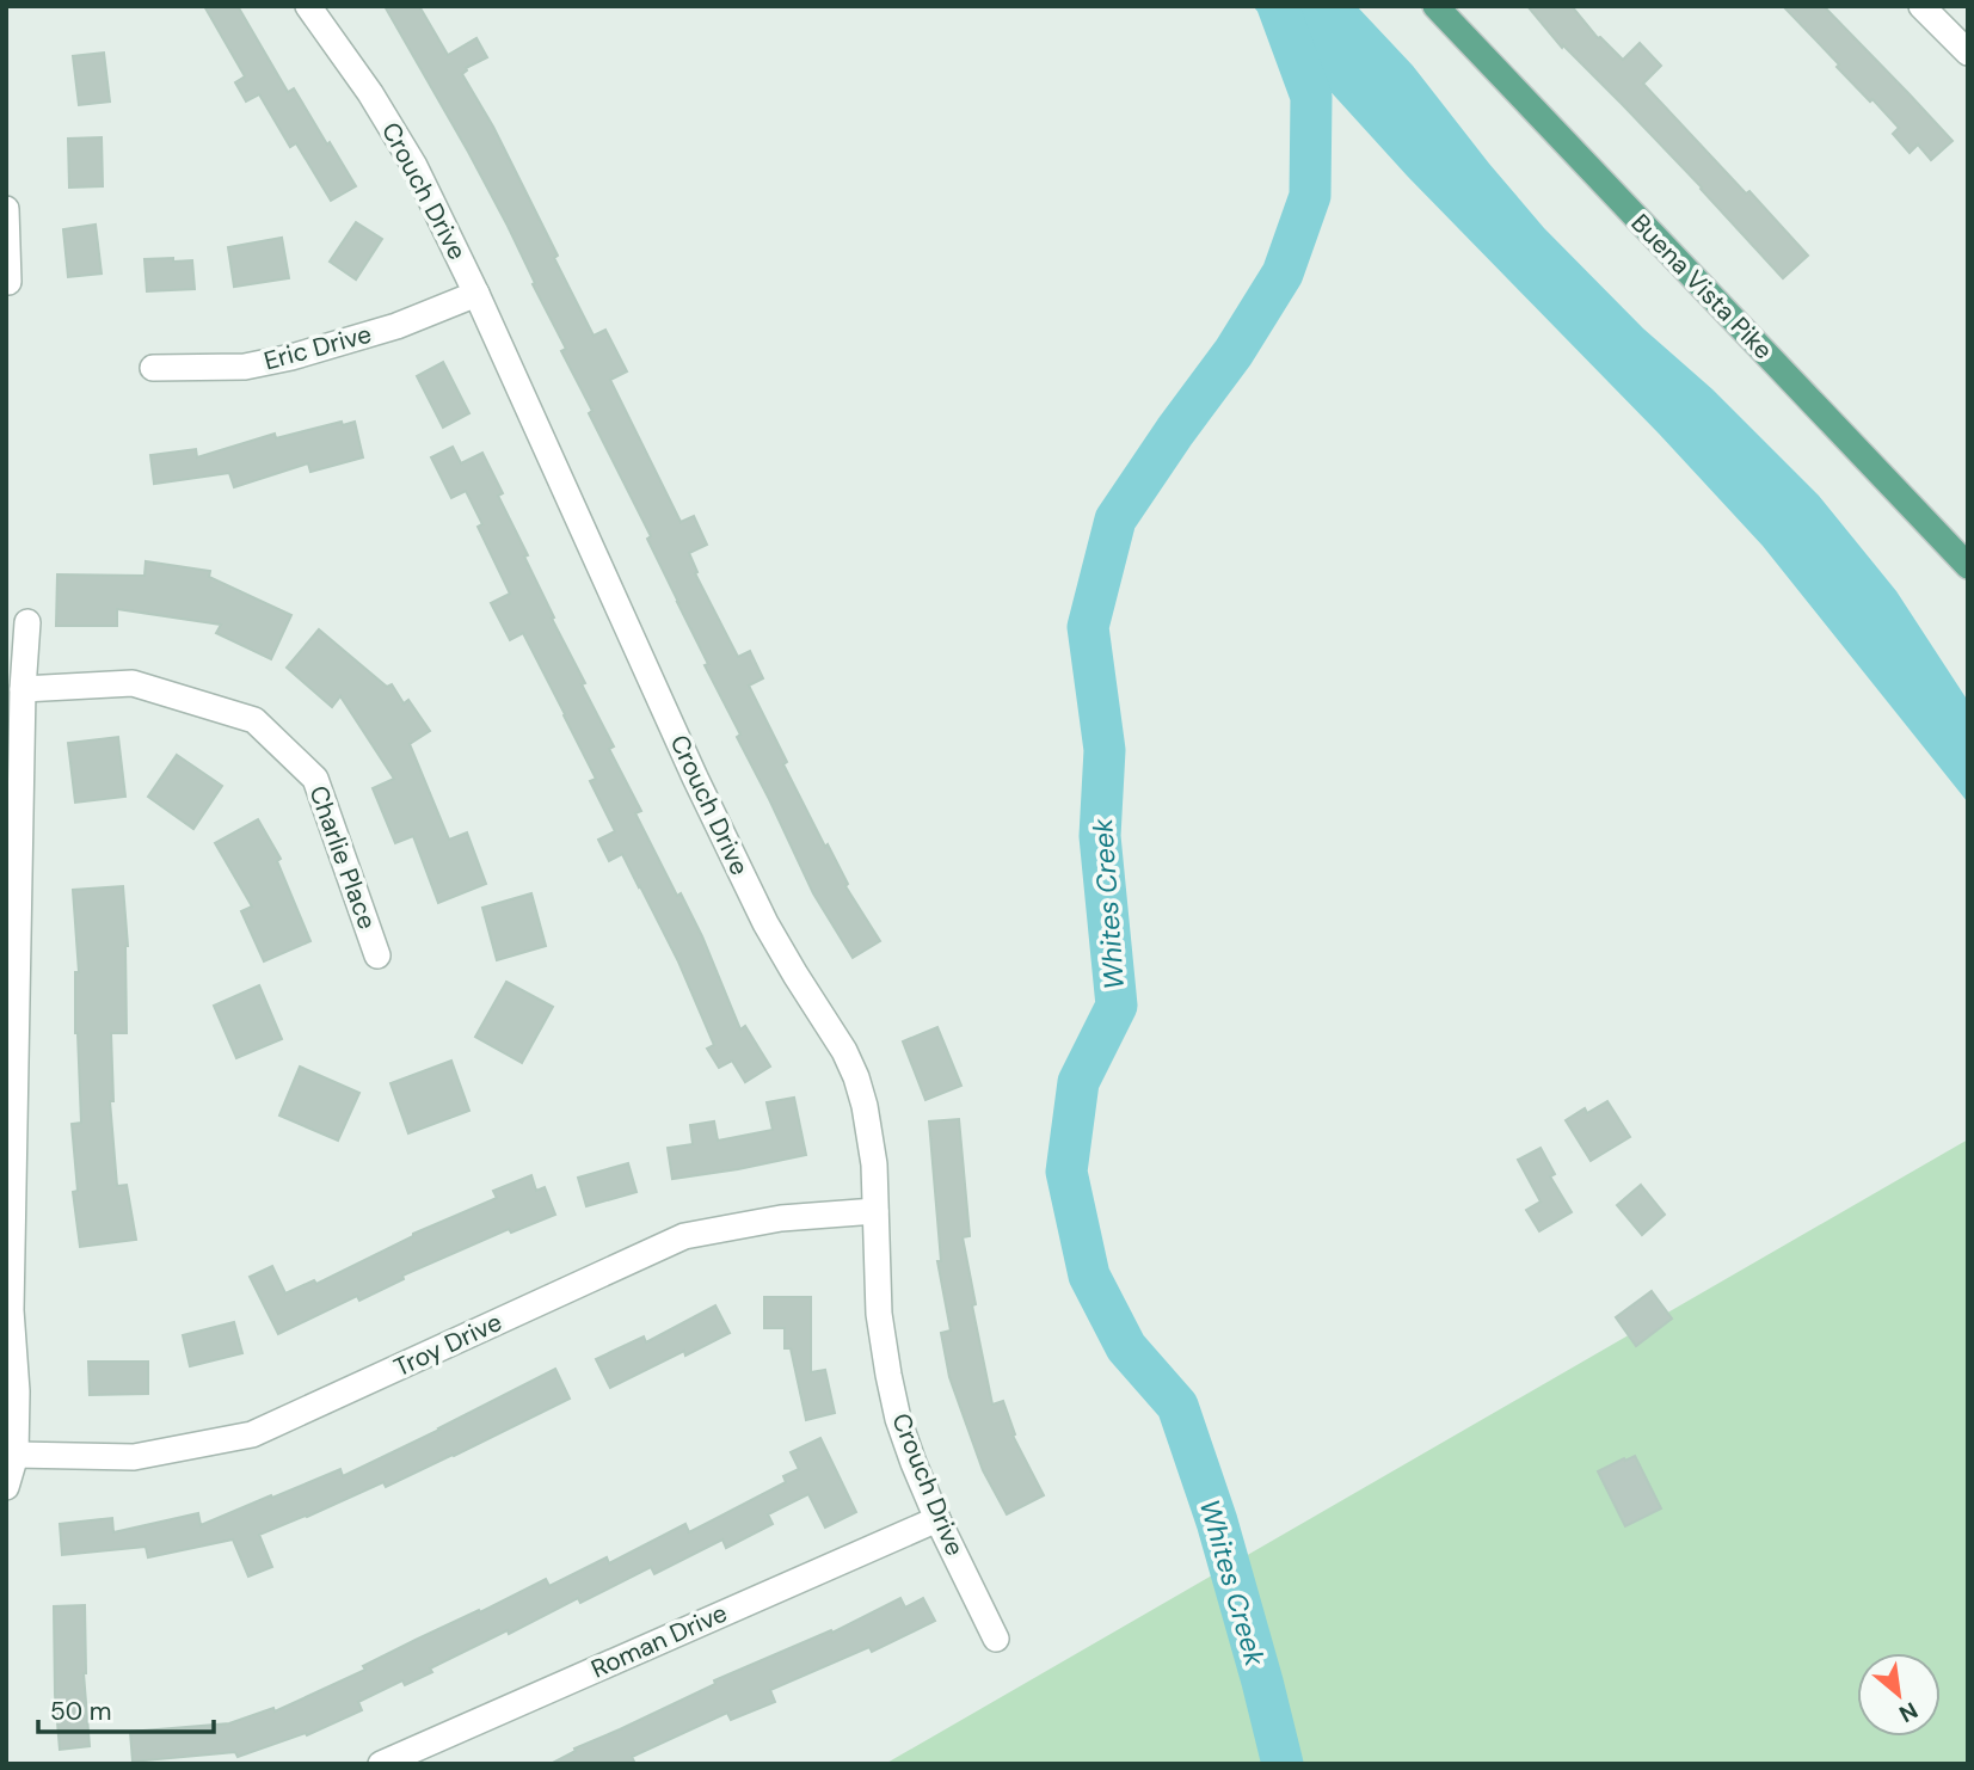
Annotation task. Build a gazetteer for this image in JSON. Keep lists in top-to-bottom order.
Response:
{
  "streets": {
    "main road": ["Buena Vista Pike"],
    "street": [
      "Crouch Drive",
      "Eric Drive",
      "Charlie Place",
      "Troy Drive",
      "Roman Drive"
    ]
  },
  "crossings": [
    ["Crouch Drive", "Eric Drive"],
    ["Crouch Drive", "Troy Drive"],
    ["Crouch Drive", "Roman Drive"]
  ],
  "water": ["Whites Creek"],
  "scale_bar": "50 m",
  "north": "bottom right"
}
